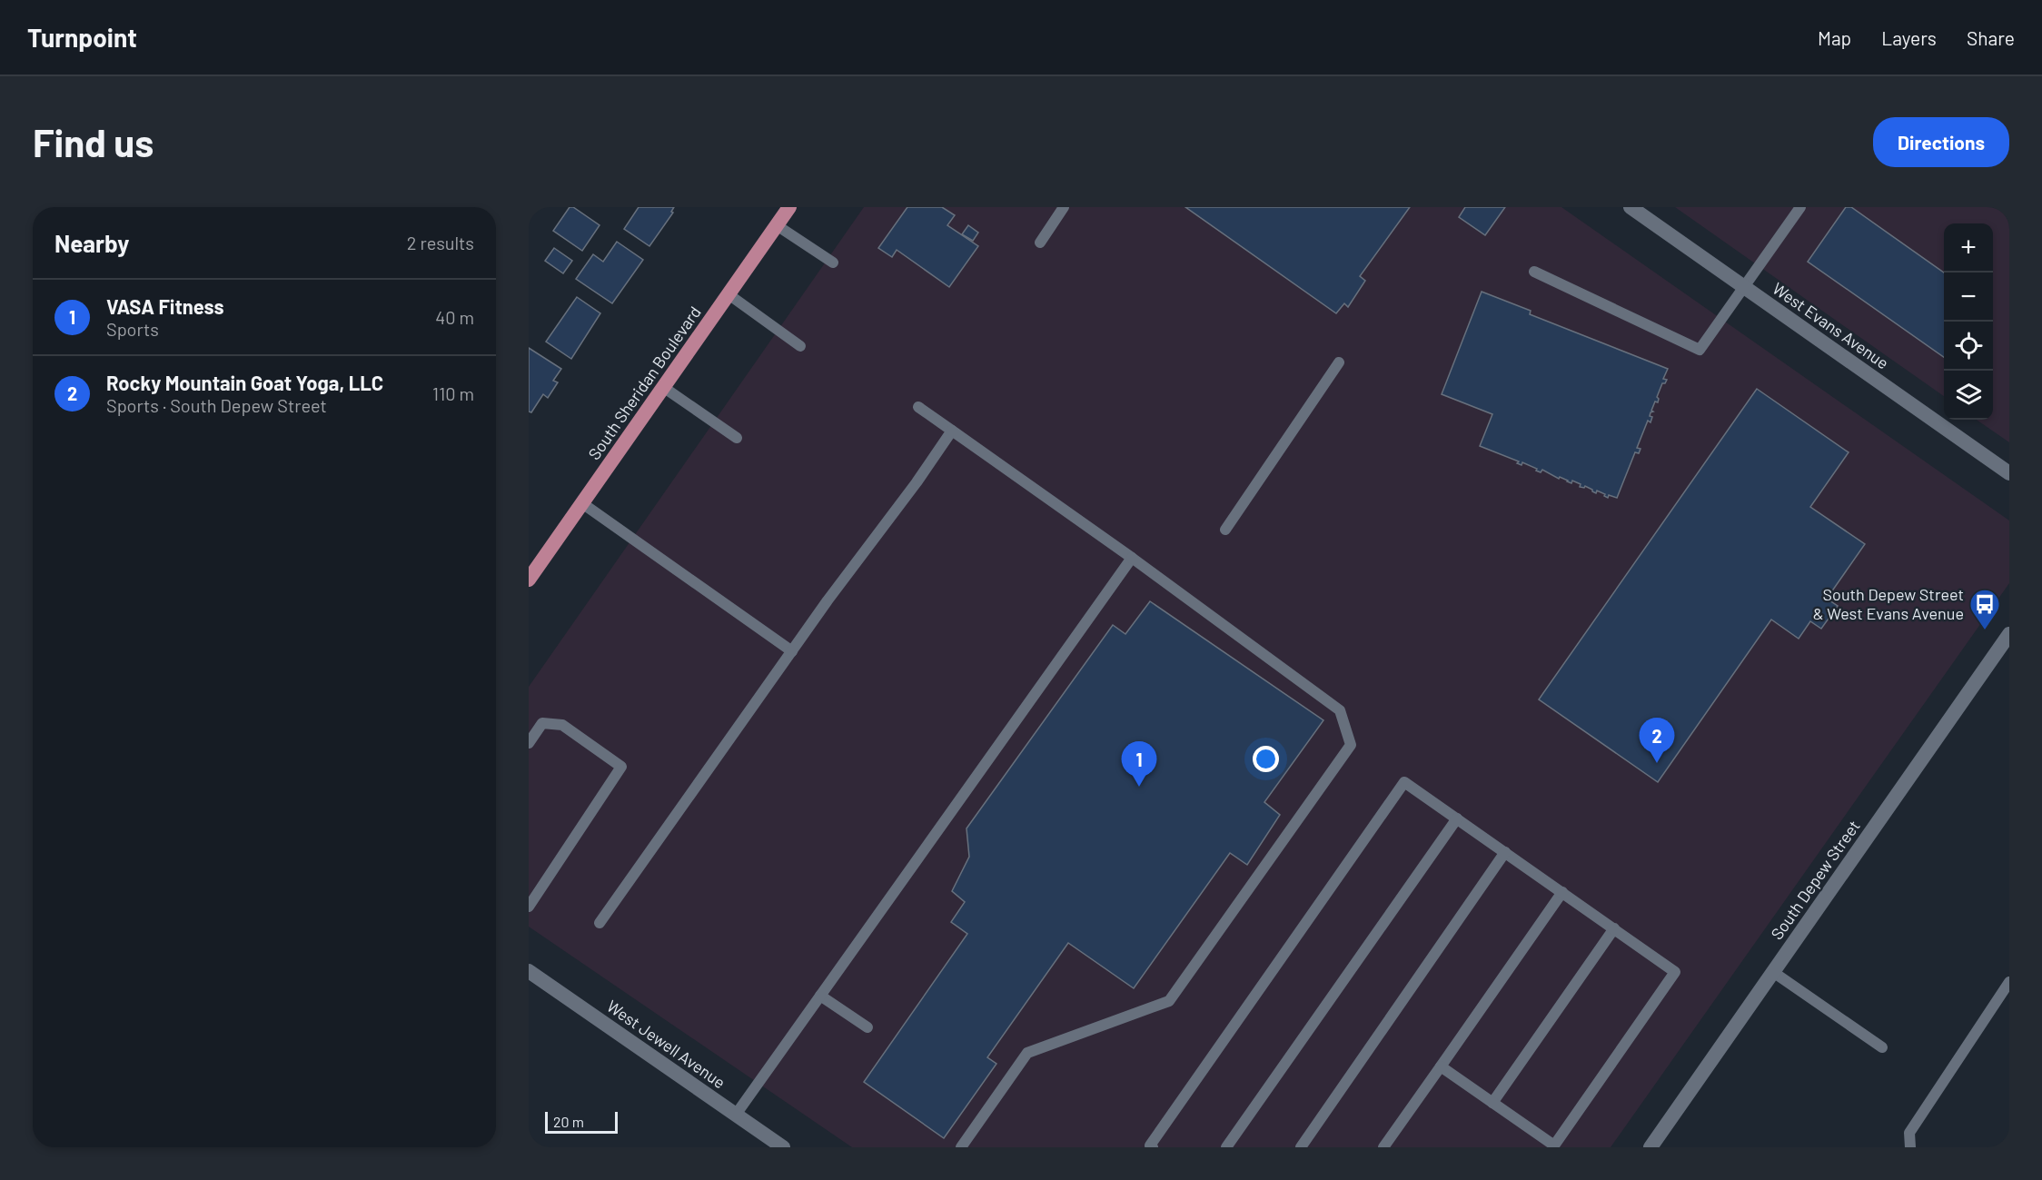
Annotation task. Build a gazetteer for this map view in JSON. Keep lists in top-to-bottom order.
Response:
{
  "streets": {
    "main road": ["South Sheridan Boulevard"],
    "street": ["West Evans Avenue", "South Depew Street", "West Jewell Avenue"]
  },
  "places": {
    "bus stop": ["South Depew Street & West Evans Avenue"]
  },
  "scale_bar": "20 m",
  "page": {
    "header": "Turnpoint",
    "nav": ["Map", "Layers", "Share"],
    "buttons": "Directions",
    "title": "Find us",
    "heading": ["Nearby", "2 results"],
    "map_buttons": ["+", "−"],
    "list": [
      {
        "mark": "1",
        "name": "VASA Fitness",
        "note": "Sports",
        "value": "40 m"
      },
      {
        "mark": "2",
        "name": "Rocky Mountain Goat Yoga, LLC",
        "note": "Sports · South Depew Street",
        "value": "110 m"
      }
    ],
    "pins": ["2", "1"],
    "scale": "20 m"
  }
}
